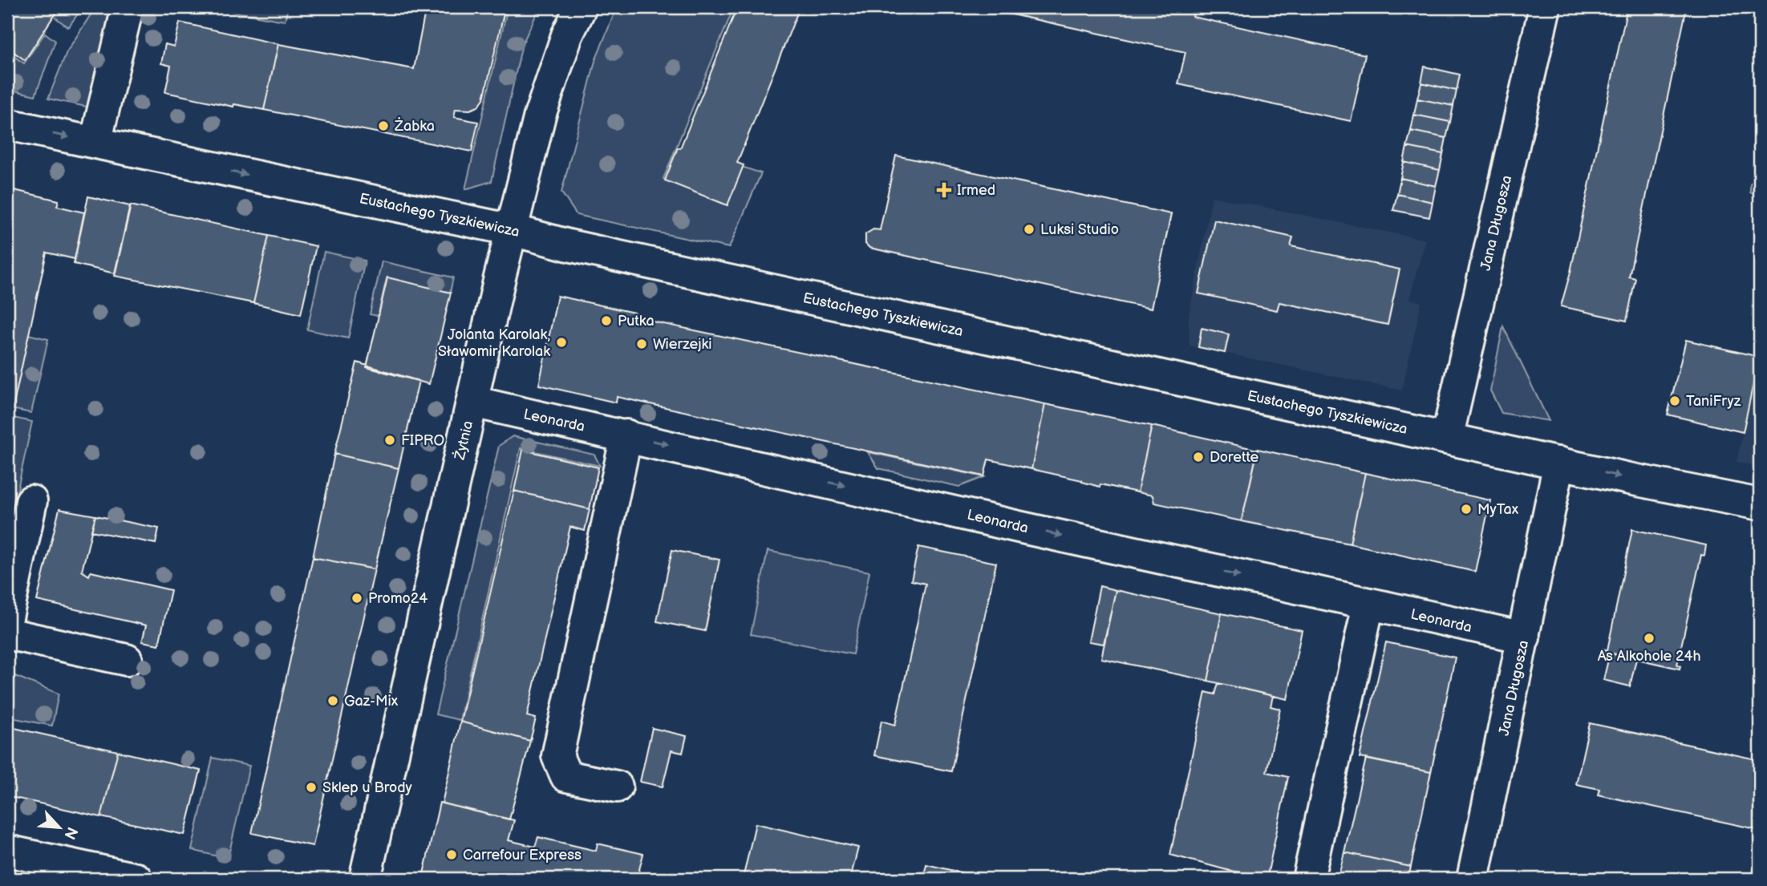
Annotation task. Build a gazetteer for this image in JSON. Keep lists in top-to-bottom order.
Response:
{
  "streets": {
    "street": [
      "Eustachego Tyszkiewicza",
      "Jana Długosza",
      "Leonarda",
      "Żytnia"
    ]
  },
  "crossings": [
    ["Eustachego Tyszkiewicza", "Jana Długosza"],
    ["Eustachego Tyszkiewicza", "Żytnia"],
    ["Jana Długosza", "Leonarda"],
    ["Leonarda", "Żytnia"]
  ],
  "one_way": ["Eustachego Tyszkiewicza", "Leonarda"],
  "places": {
    "other": [
      "Żabka",
      "Luksi Studio",
      "Putka",
      "Jolanta Karolak, Sławomir Karolak",
      "Wierzejki",
      "TaniFryz",
      "FIPRO",
      "Dorette",
      "MyTax",
      "Promo24",
      "As Alkohole 24h",
      "Gaz-Mix",
      "Sklep u Brody",
      "Carrefour Express"
    ],
    "health": ["Irmed"]
  },
  "north": "bottom right"
}
